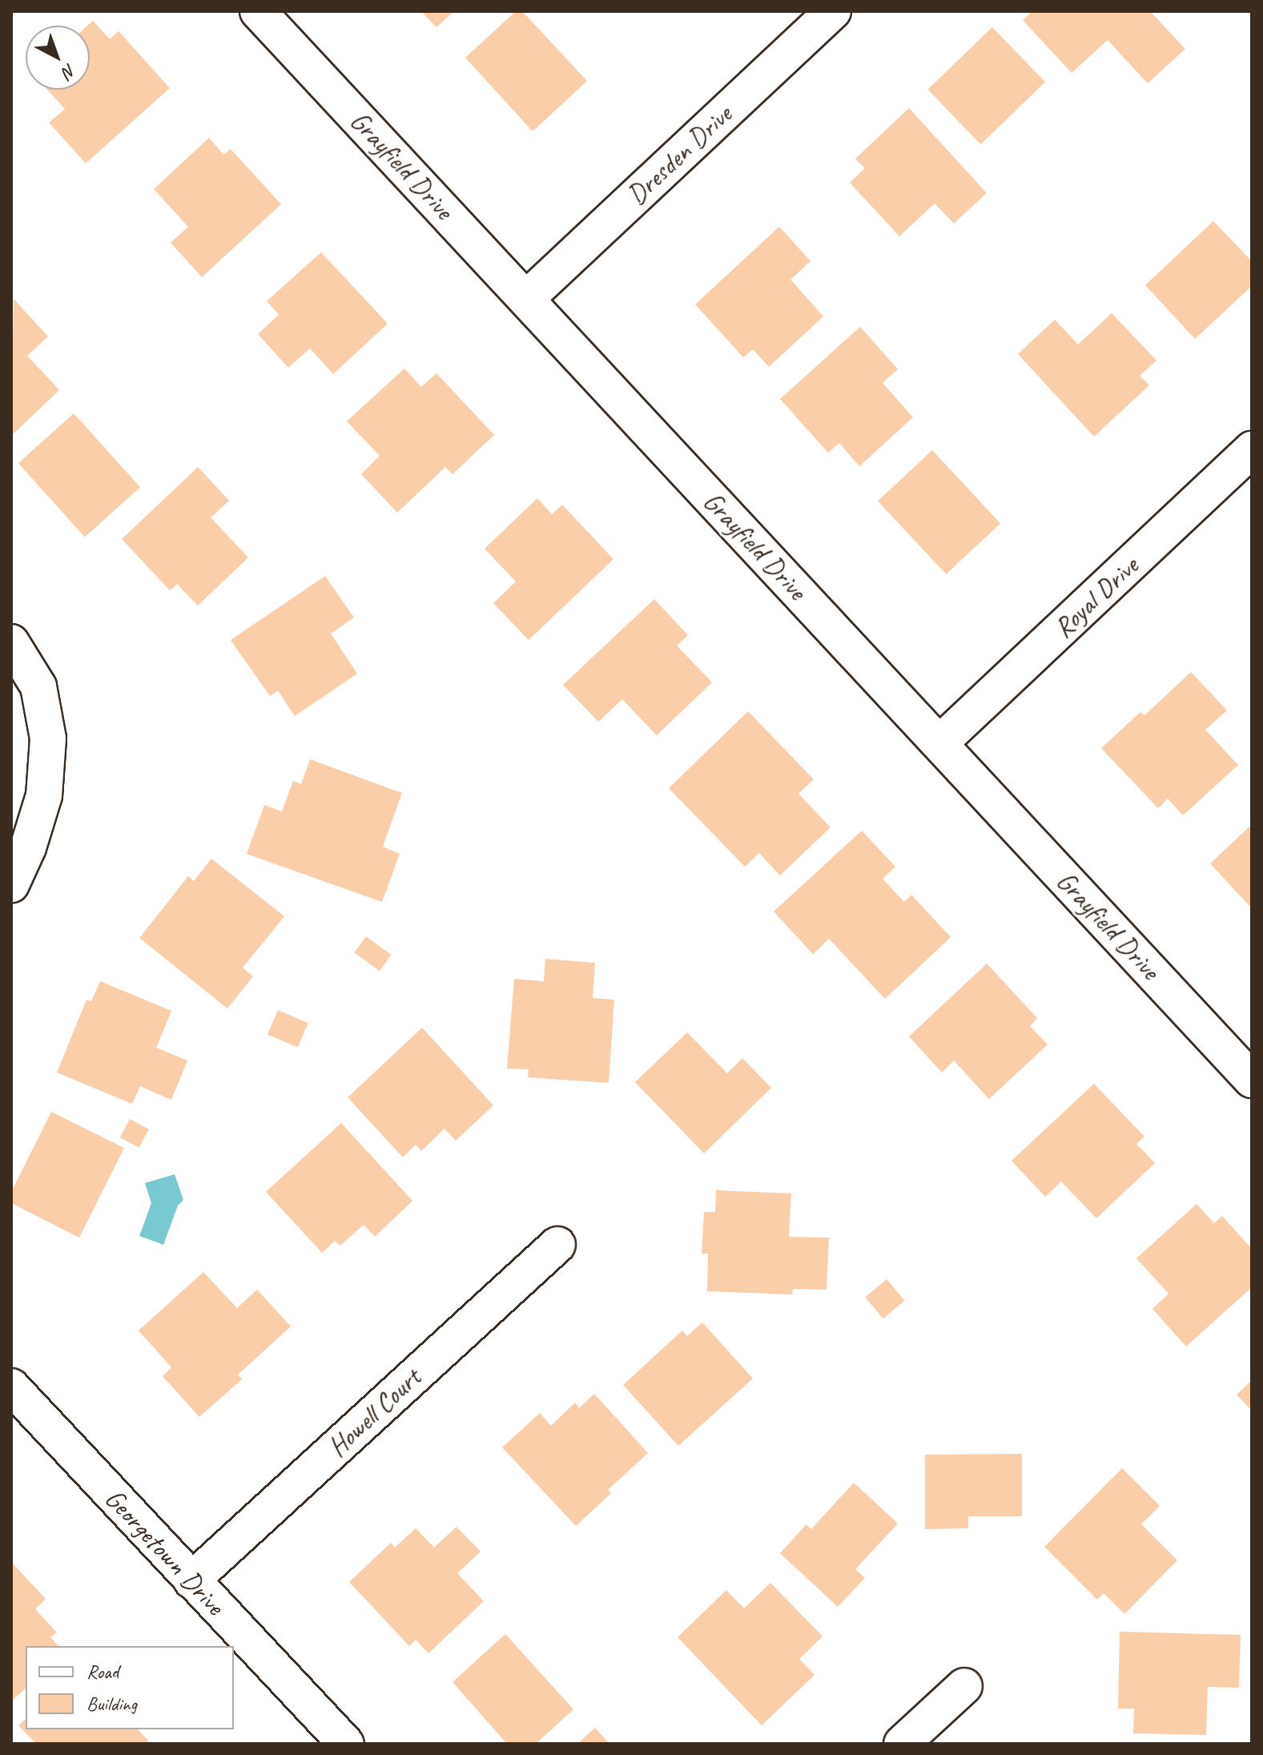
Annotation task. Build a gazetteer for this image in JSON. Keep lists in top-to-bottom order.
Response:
{
  "streets": {
    "street": [
      "Dresden Drive",
      "Grayfield Drive",
      "Royal Drive",
      "Howell Court",
      "Georgetown Drive"
    ]
  },
  "crossings": [
    ["Dresden Drive", "Grayfield Drive"],
    ["Grayfield Drive", "Royal Drive"],
    ["Howell Court", "Georgetown Drive"]
  ],
  "legend": ["Road", "Building"],
  "north": "bottom right"
}
